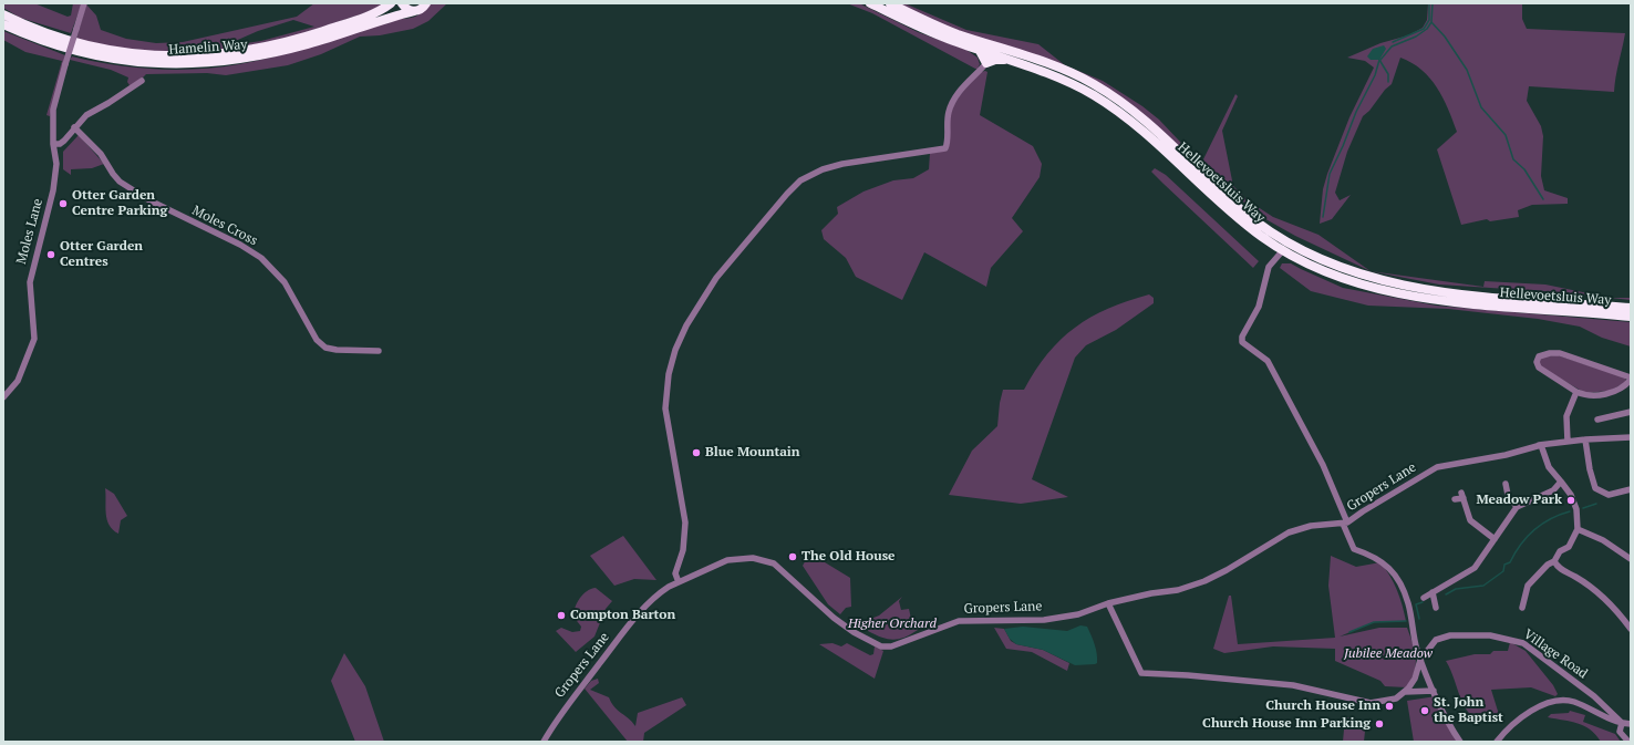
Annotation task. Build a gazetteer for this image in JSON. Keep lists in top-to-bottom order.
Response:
{
  "streets": {
    "highway": ["Hamelin Way", "Hellevoetsluis Way"],
    "street": [
      "Moles Cross",
      "Moles Lane",
      "Gropers Lane",
      "Village Road"
    ]
  },
  "parks": ["Higher Orchard", "Jubilee Meadow"],
  "places": [
    "Otter Garden Centre Parking",
    "Otter Garden Centres",
    "Blue Mountain",
    "Meadow Park",
    "The Old House",
    "Compton Barton",
    "Church House Inn",
    "St. John the Baptist",
    "Church House Inn Parking"
  ]
}
